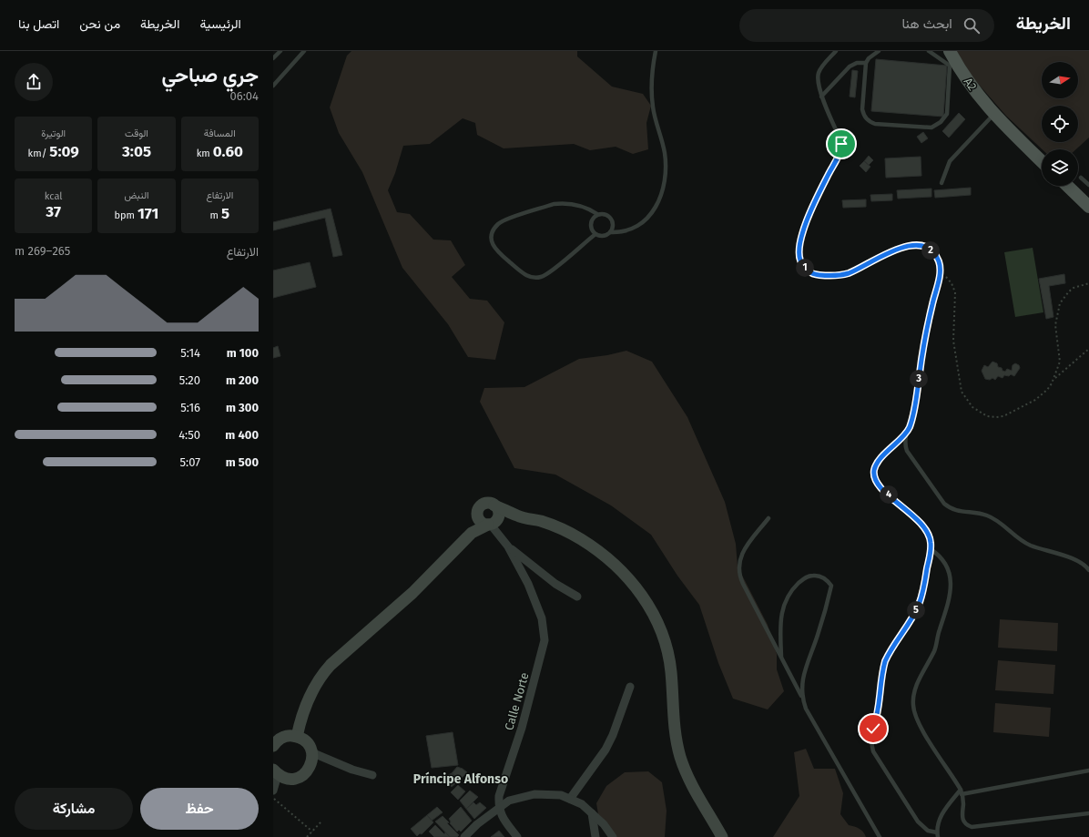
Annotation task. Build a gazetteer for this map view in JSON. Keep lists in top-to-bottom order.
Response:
{
  "streets": {
    "main road": ["A2"],
    "street": ["Calle Norte"]
  },
  "districts": ["Príncipe Alfonso"],
  "north": "right",
  "page": {
    "header": "الخريطة",
    "search": "ابحث هنا",
    "nav": [
      "الرئيسية",
      "الخريطة",
      "من نحن",
      "اتصل بنا"
    ],
    "heading": ["جري صباحي", "06:04"],
    "stats": [
      ["المسافة", "0.60 km"],
      ["الوقت", "3:05"],
      ["الوتيرة", "5:09 /km"],
      ["الارتفاع", "5 m"],
      ["النبض", "171 bpm"],
      ["kcal", "37"]
    ],
    "chart": ["الارتفاع", "265–269 m"],
    "pins": [
      "2",
      "1",
      "3",
      "4",
      "5"
    ],
    "list": [
      {
        "name": "100 m",
        "note": "5:14"
      },
      {
        "name": "200 m",
        "note": "5:20"
      },
      {
        "name": "300 m",
        "note": "5:16"
      },
      {
        "name": "400 m",
        "note": "4:50"
      },
      {
        "name": "500 m",
        "note": "5:07"
      }
    ],
    "buttons": ["حفظ", "مشاركة"]
  }
}
